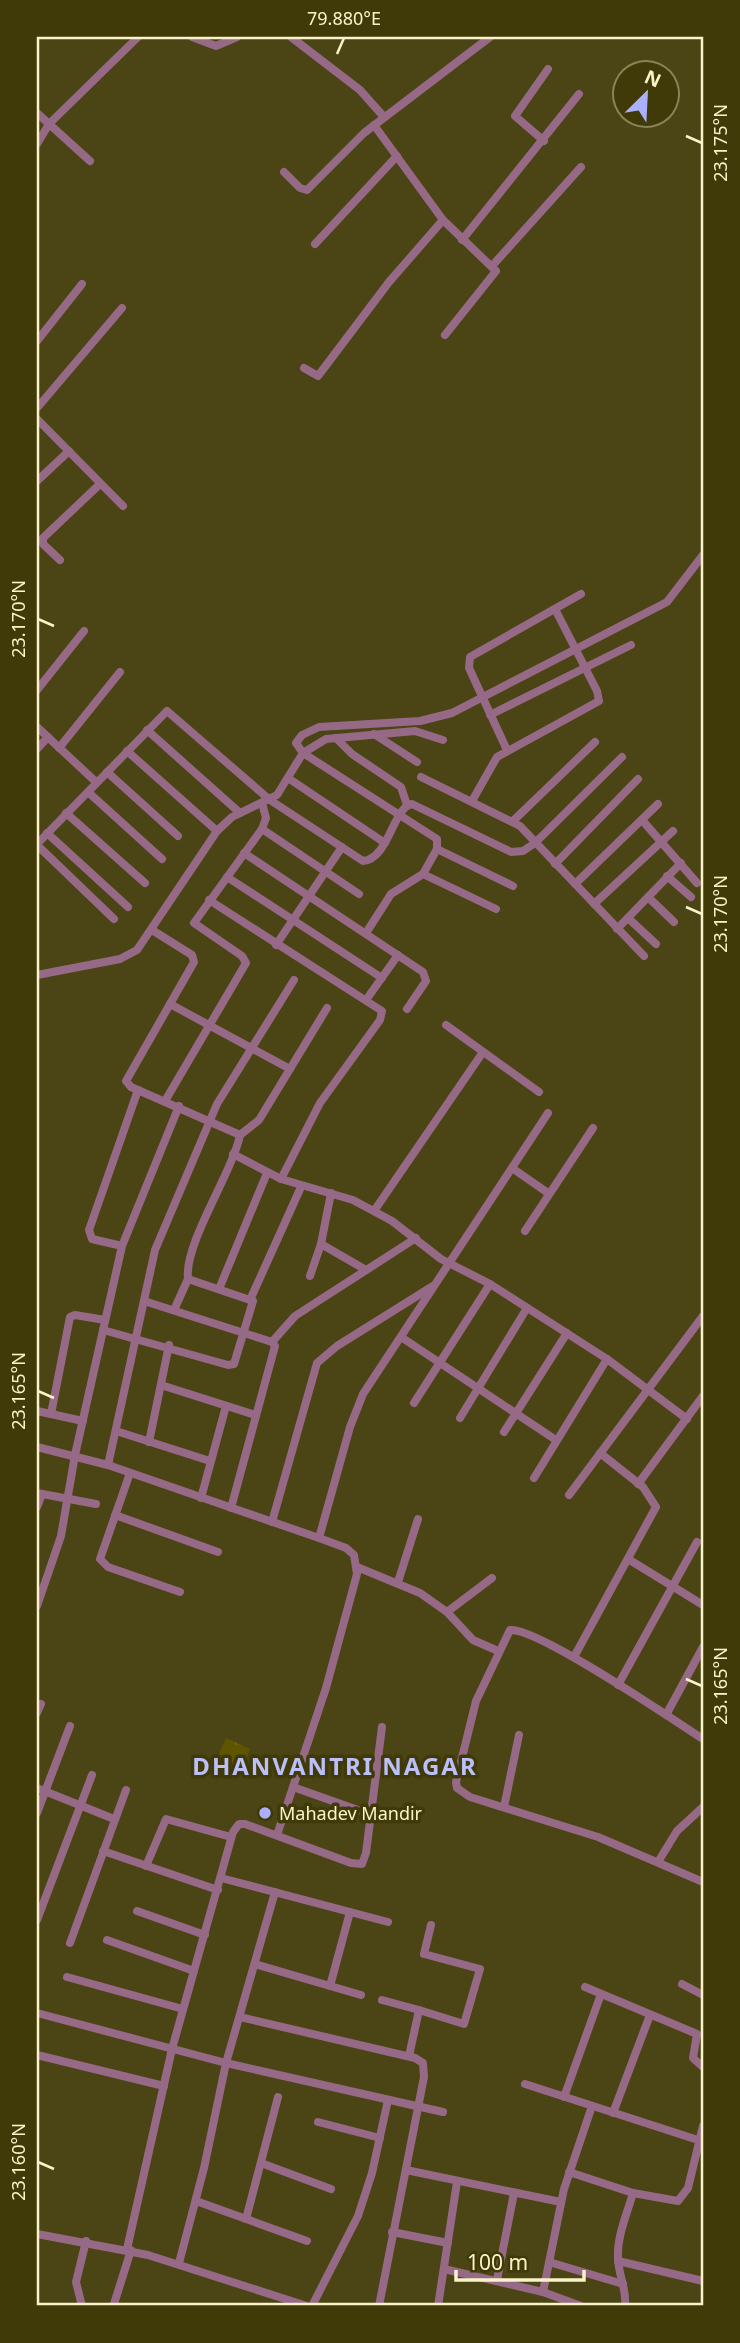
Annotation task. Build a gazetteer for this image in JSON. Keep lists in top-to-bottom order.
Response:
{
  "districts": ["DHANVANTRI NAGAR"],
  "places": ["Mahadev Mandir"],
  "scale_bar": "100 m",
  "north": "top right",
  "coordinates": [
    "79.880°E",
    "23.175°N",
    "23.170°N",
    "23.165°N",
    "23.160°N"
  ]
}
